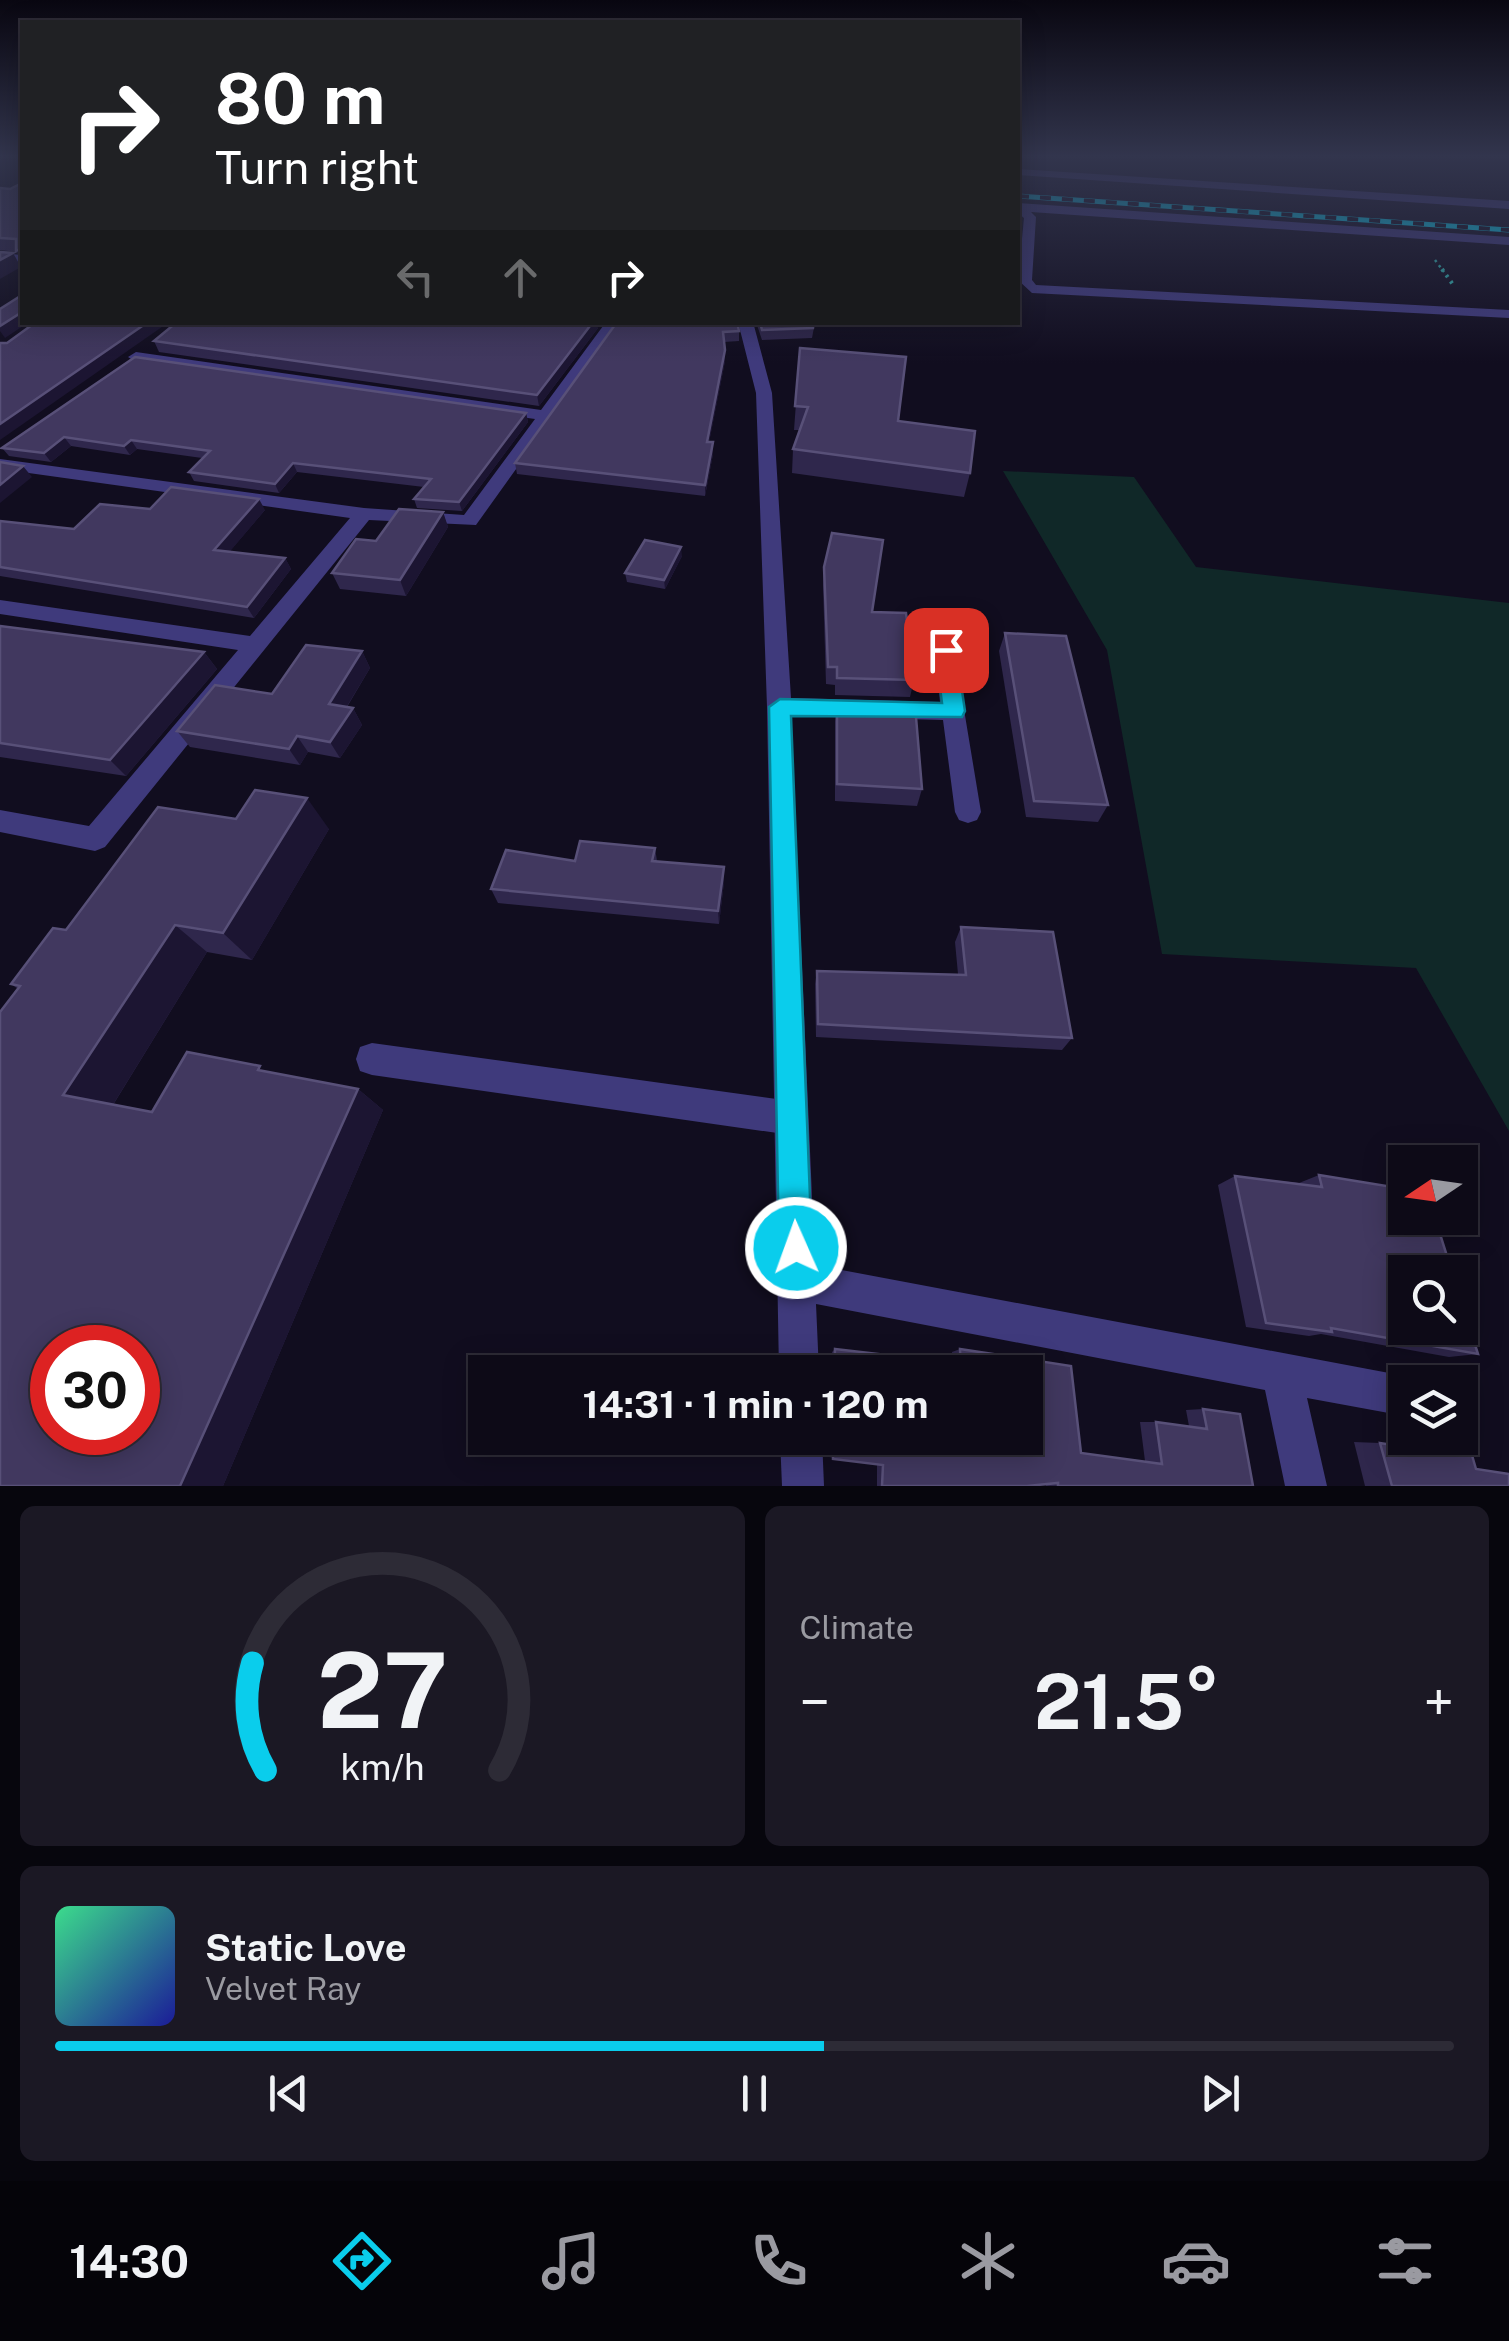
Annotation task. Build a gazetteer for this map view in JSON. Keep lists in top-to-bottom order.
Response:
{
  "north": "left",
  "page": {
    "turn": ["80 m", "Turn right"],
    "limit": "30",
    "trip": "14:31 · 1 min · 120 m",
    "tile": "Climate",
    "heat": ["−", "21.5°", "+"],
    "song": ["Static Love", "Velvet Ray"],
    "tabs": "14:30",
    "gauge": ["27", "km/h"]
  }
}
